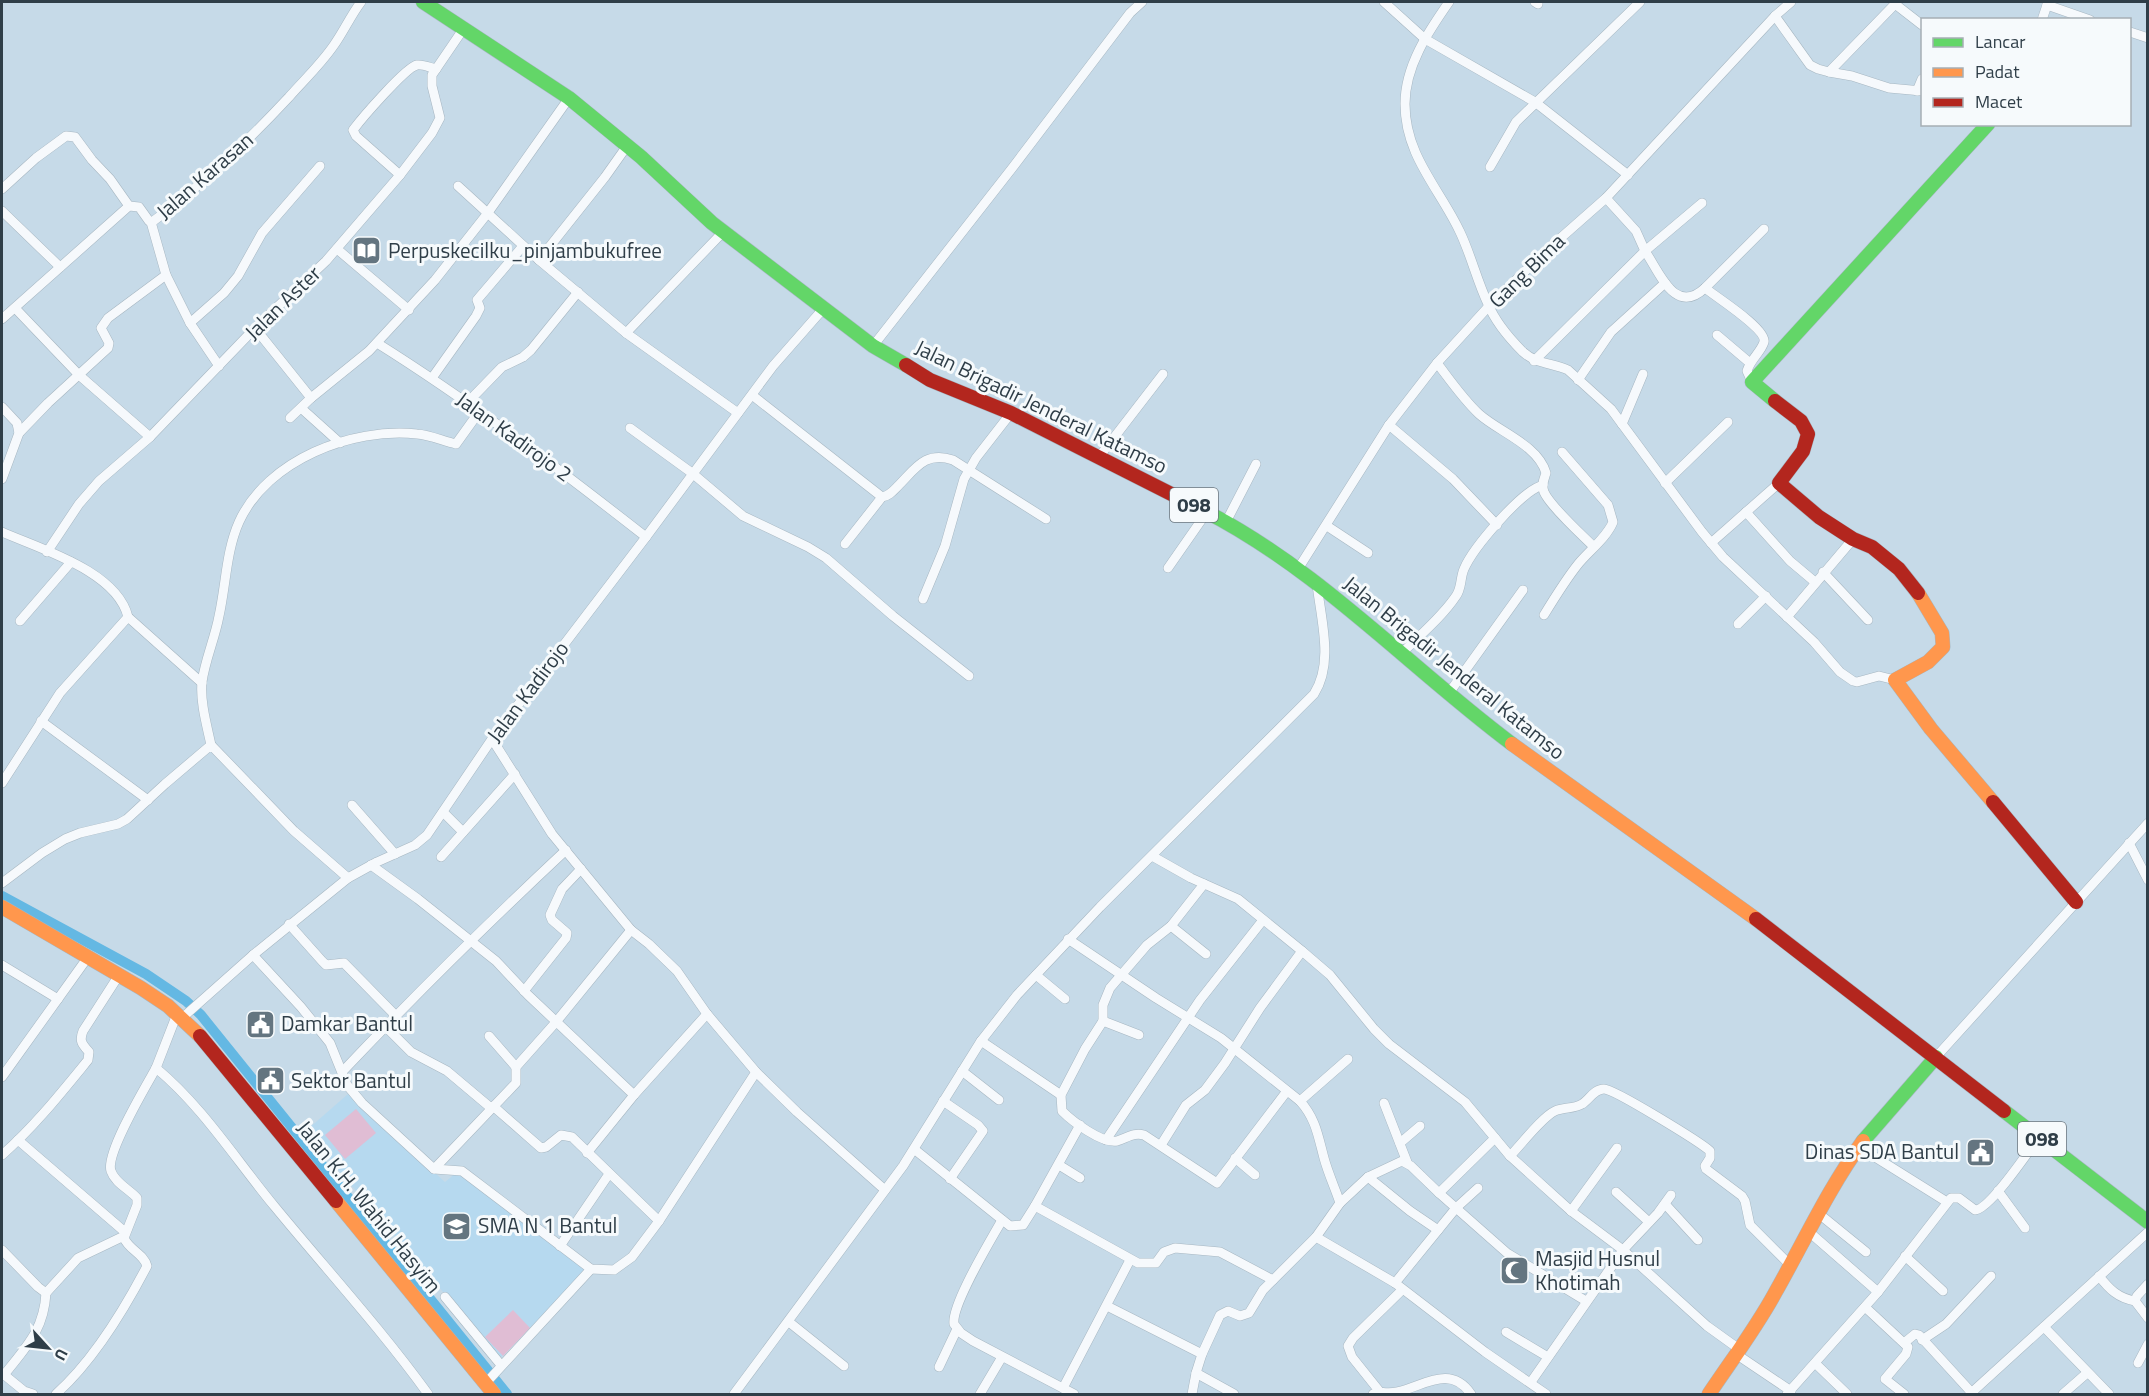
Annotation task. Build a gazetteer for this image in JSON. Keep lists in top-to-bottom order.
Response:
{
  "streets": {
    "main road": ["Jalan Brigadir Jenderal Katamso", "098", "Jalan K.H. Wahid Hasyim"],
    "street": [
      "Jalan Karasan",
      "Gang Bima",
      "Jalan Aster",
      "Jalan Kadirojo 2",
      "Jalan Kadirojo"
    ]
  },
  "crossings": [
    ["Gang Bima", "Jalan Brigadir Jenderal Katamso"],
    ["Jalan Brigadir Jenderal Katamso", "098"],
    ["Jalan Brigadir Jenderal Katamso", "Jalan Kadirojo"],
    ["Jalan Kadirojo 2", "Jalan Kadirojo"],
    ["Jalan Kadirojo", "Jalan K.H. Wahid Hasyim"]
  ],
  "places": {
    "library": ["Perpuskecilku_pinjambukufree"],
    "public building": ["Damkar Bantul", "Sektor Bantul", "Dinas SDA Bantul"],
    "school or university": ["SMA N 1 Bantul"],
    "mosque": ["Masjid Husnul Khotimah"]
  },
  "legend": ["Lancar", "Padat", "Macet"],
  "north": "bottom right"
}
